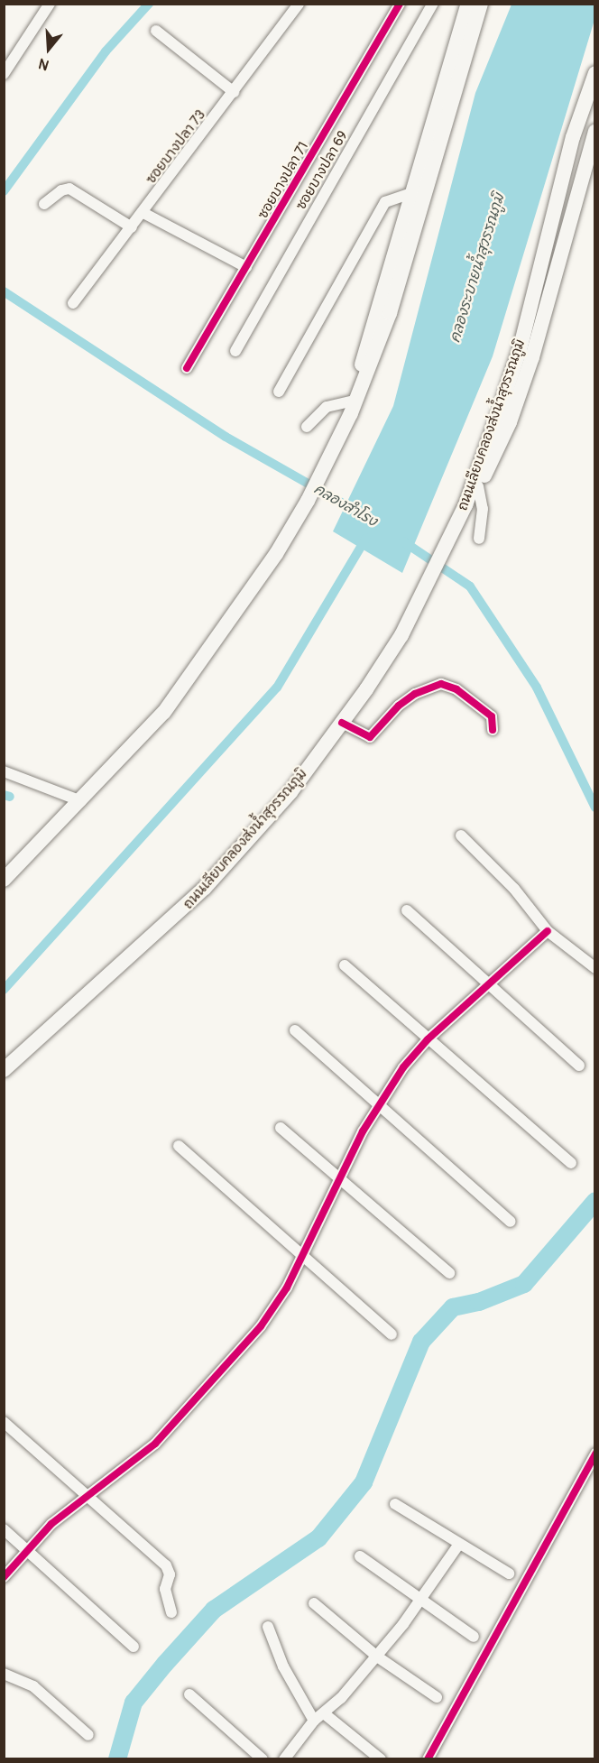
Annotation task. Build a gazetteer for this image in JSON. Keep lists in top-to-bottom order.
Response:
{
  "streets": {
    "main road": ["ถนนเลียบคลองส่งน้ำสุวรรณภูมิ"],
    "street": ["ซอยบางปลา 73", "ซอยบางปลา 69", "ซอยบางปลา 71"]
  },
  "water": ["คลองระบายน้ำสุวรรณภูมิ", "คลองสำโรง"],
  "north": "bottom"
}
